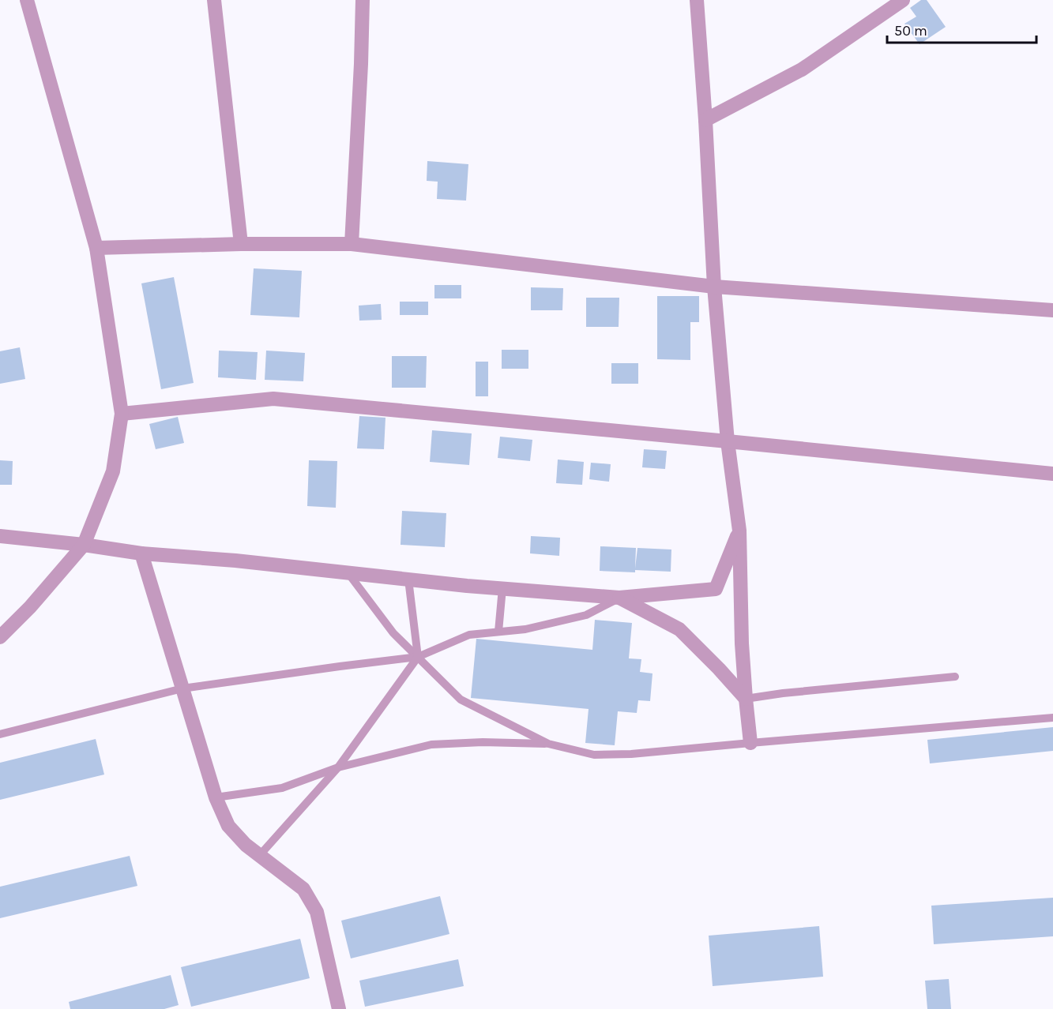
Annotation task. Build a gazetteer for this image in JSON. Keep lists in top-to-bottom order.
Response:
{
  "scale_bar": "50 m"
}
